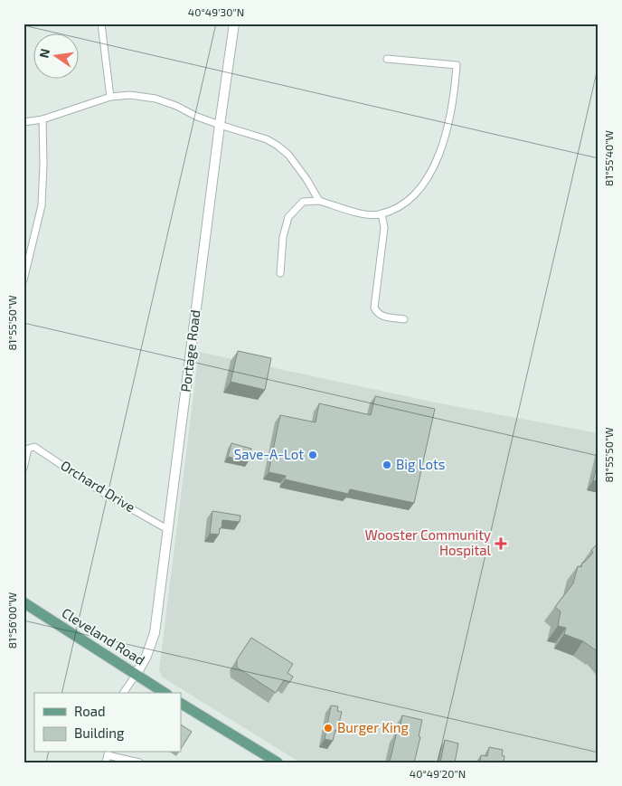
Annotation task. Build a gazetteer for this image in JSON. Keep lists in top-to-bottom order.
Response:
{
  "streets": {
    "main road": ["Portage Road", "Cleveland Road"],
    "street": ["Orchard Drive"]
  },
  "crossings": [
    ["Portage Road", "Orchard Drive"],
    ["Portage Road", "Cleveland Road"]
  ],
  "places": {
    "other": ["Save-A-Lot", "Big Lots", "Burger King"],
    "health": ["Wooster Community Hospital"]
  },
  "legend": ["Road", "Building"],
  "north": "left",
  "coordinates": [
    "40°49'30\"N",
    "81°55'40\"W",
    "81°55'50\"W",
    "81°56'00\"W",
    "40°49'20\"N"
  ]
}
